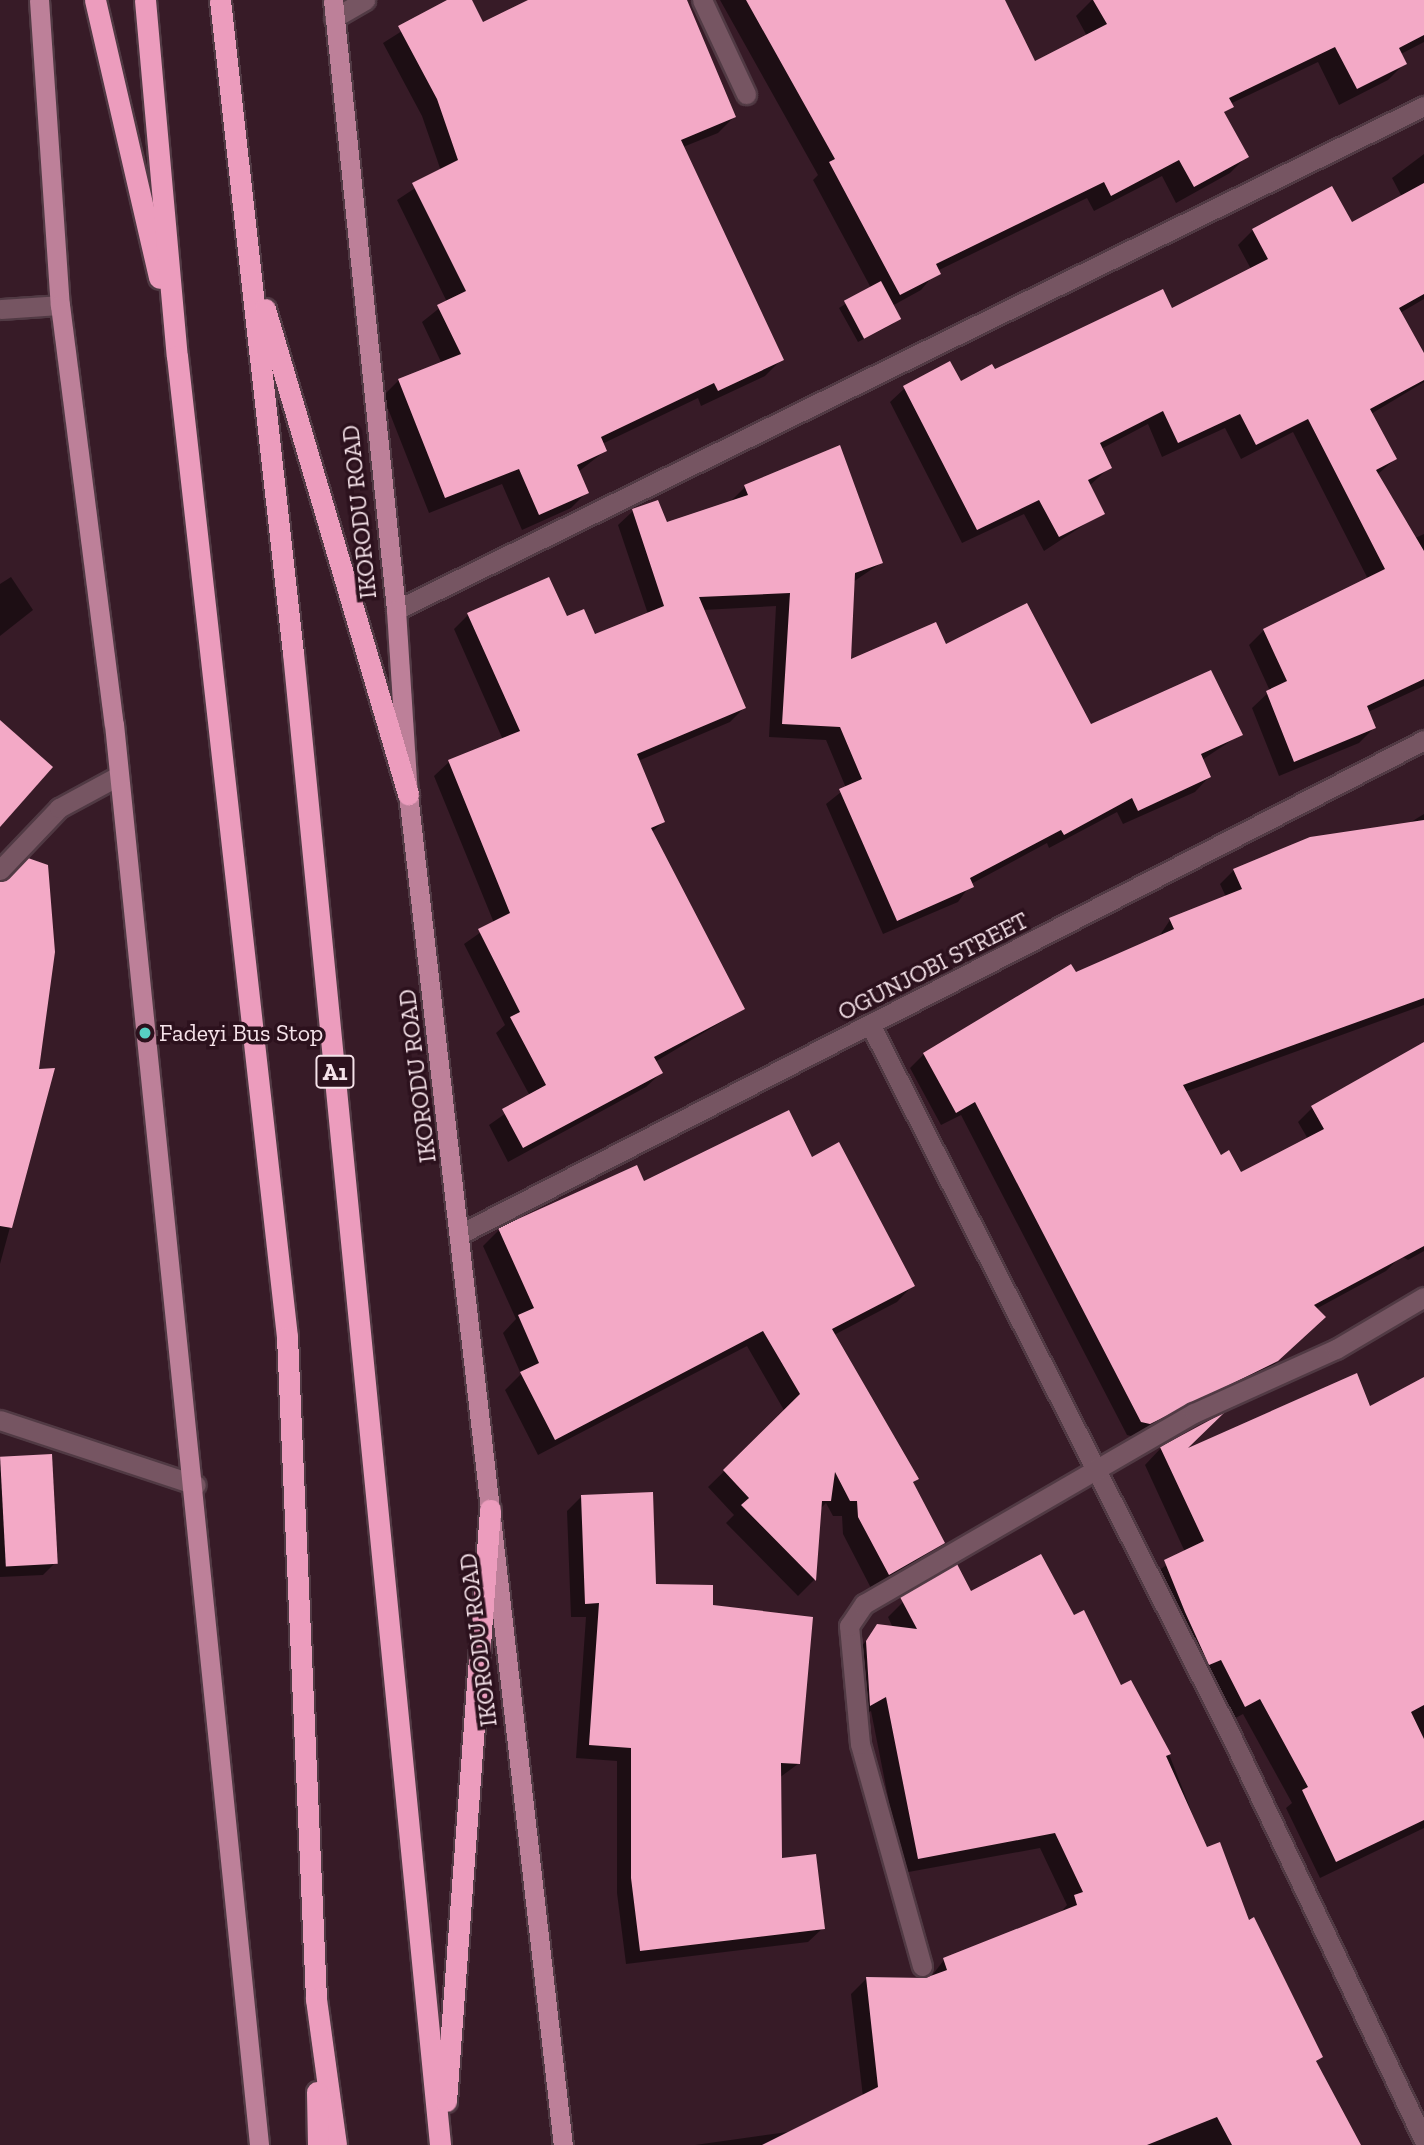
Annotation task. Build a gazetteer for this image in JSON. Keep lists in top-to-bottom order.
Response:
{
  "streets": {
    "highway": ["A1"],
    "main road": ["IKORODU ROAD"],
    "street": ["OGUNJOBI STREET"]
  },
  "crossings": [
    ["IKORODU ROAD", "OGUNJOBI STREET"]
  ],
  "places": ["Fadeyi Bus Stop"]
}
